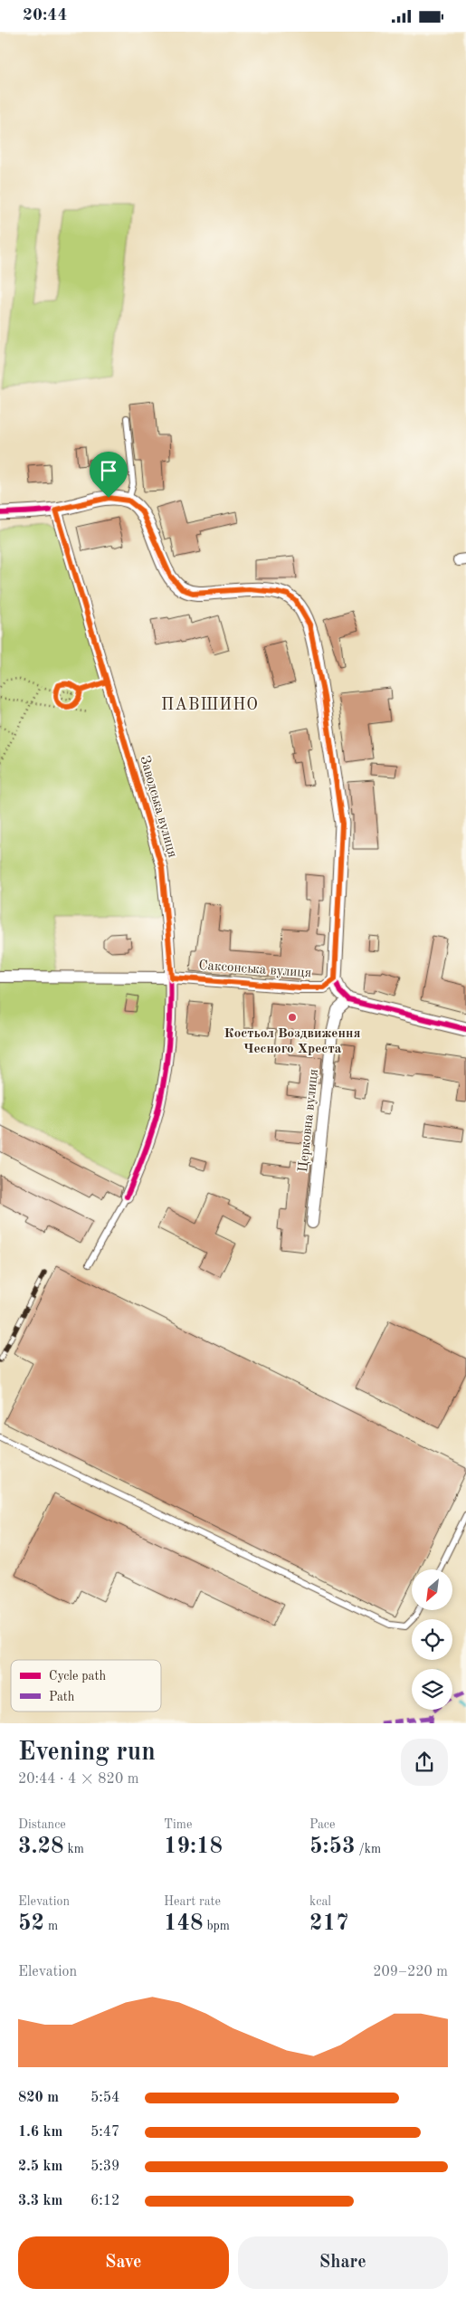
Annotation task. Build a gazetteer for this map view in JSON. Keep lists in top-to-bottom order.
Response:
{
  "streets": {
    "street": ["Заводська вулиця", "Саксонська вулиця", "Церковна вулиця"]
  },
  "crossings": [
    ["Заводська вулиця", "Саксонська вулиця"]
  ],
  "districts": ["ПАВШИНО"],
  "places": ["Костьол Воздвиження Чесного Хреста"],
  "legend": ["Cycle path", "Path"],
  "north": "bottom left",
  "page": {
    "status": "20:44",
    "heading": ["Evening run", "20:44 · 4 × 820 m"],
    "stats": [
      ["Distance", "3.28 km"],
      ["Time", "19:18"],
      ["Pace", "5:53 /km"],
      ["Elevation", "52 m"],
      ["Heart rate", "148 bpm"],
      ["kcal", "217"]
    ],
    "chart": ["Elevation", "209–220 m"],
    "list": [
      {
        "name": "820 m",
        "note": "5:54"
      },
      {
        "name": "1.6 km",
        "note": "5:47"
      },
      {
        "name": "2.5 km",
        "note": "5:39"
      },
      {
        "name": "3.3 km",
        "note": "6:12"
      }
    ],
    "buttons": ["Save", "Share"]
  }
}
